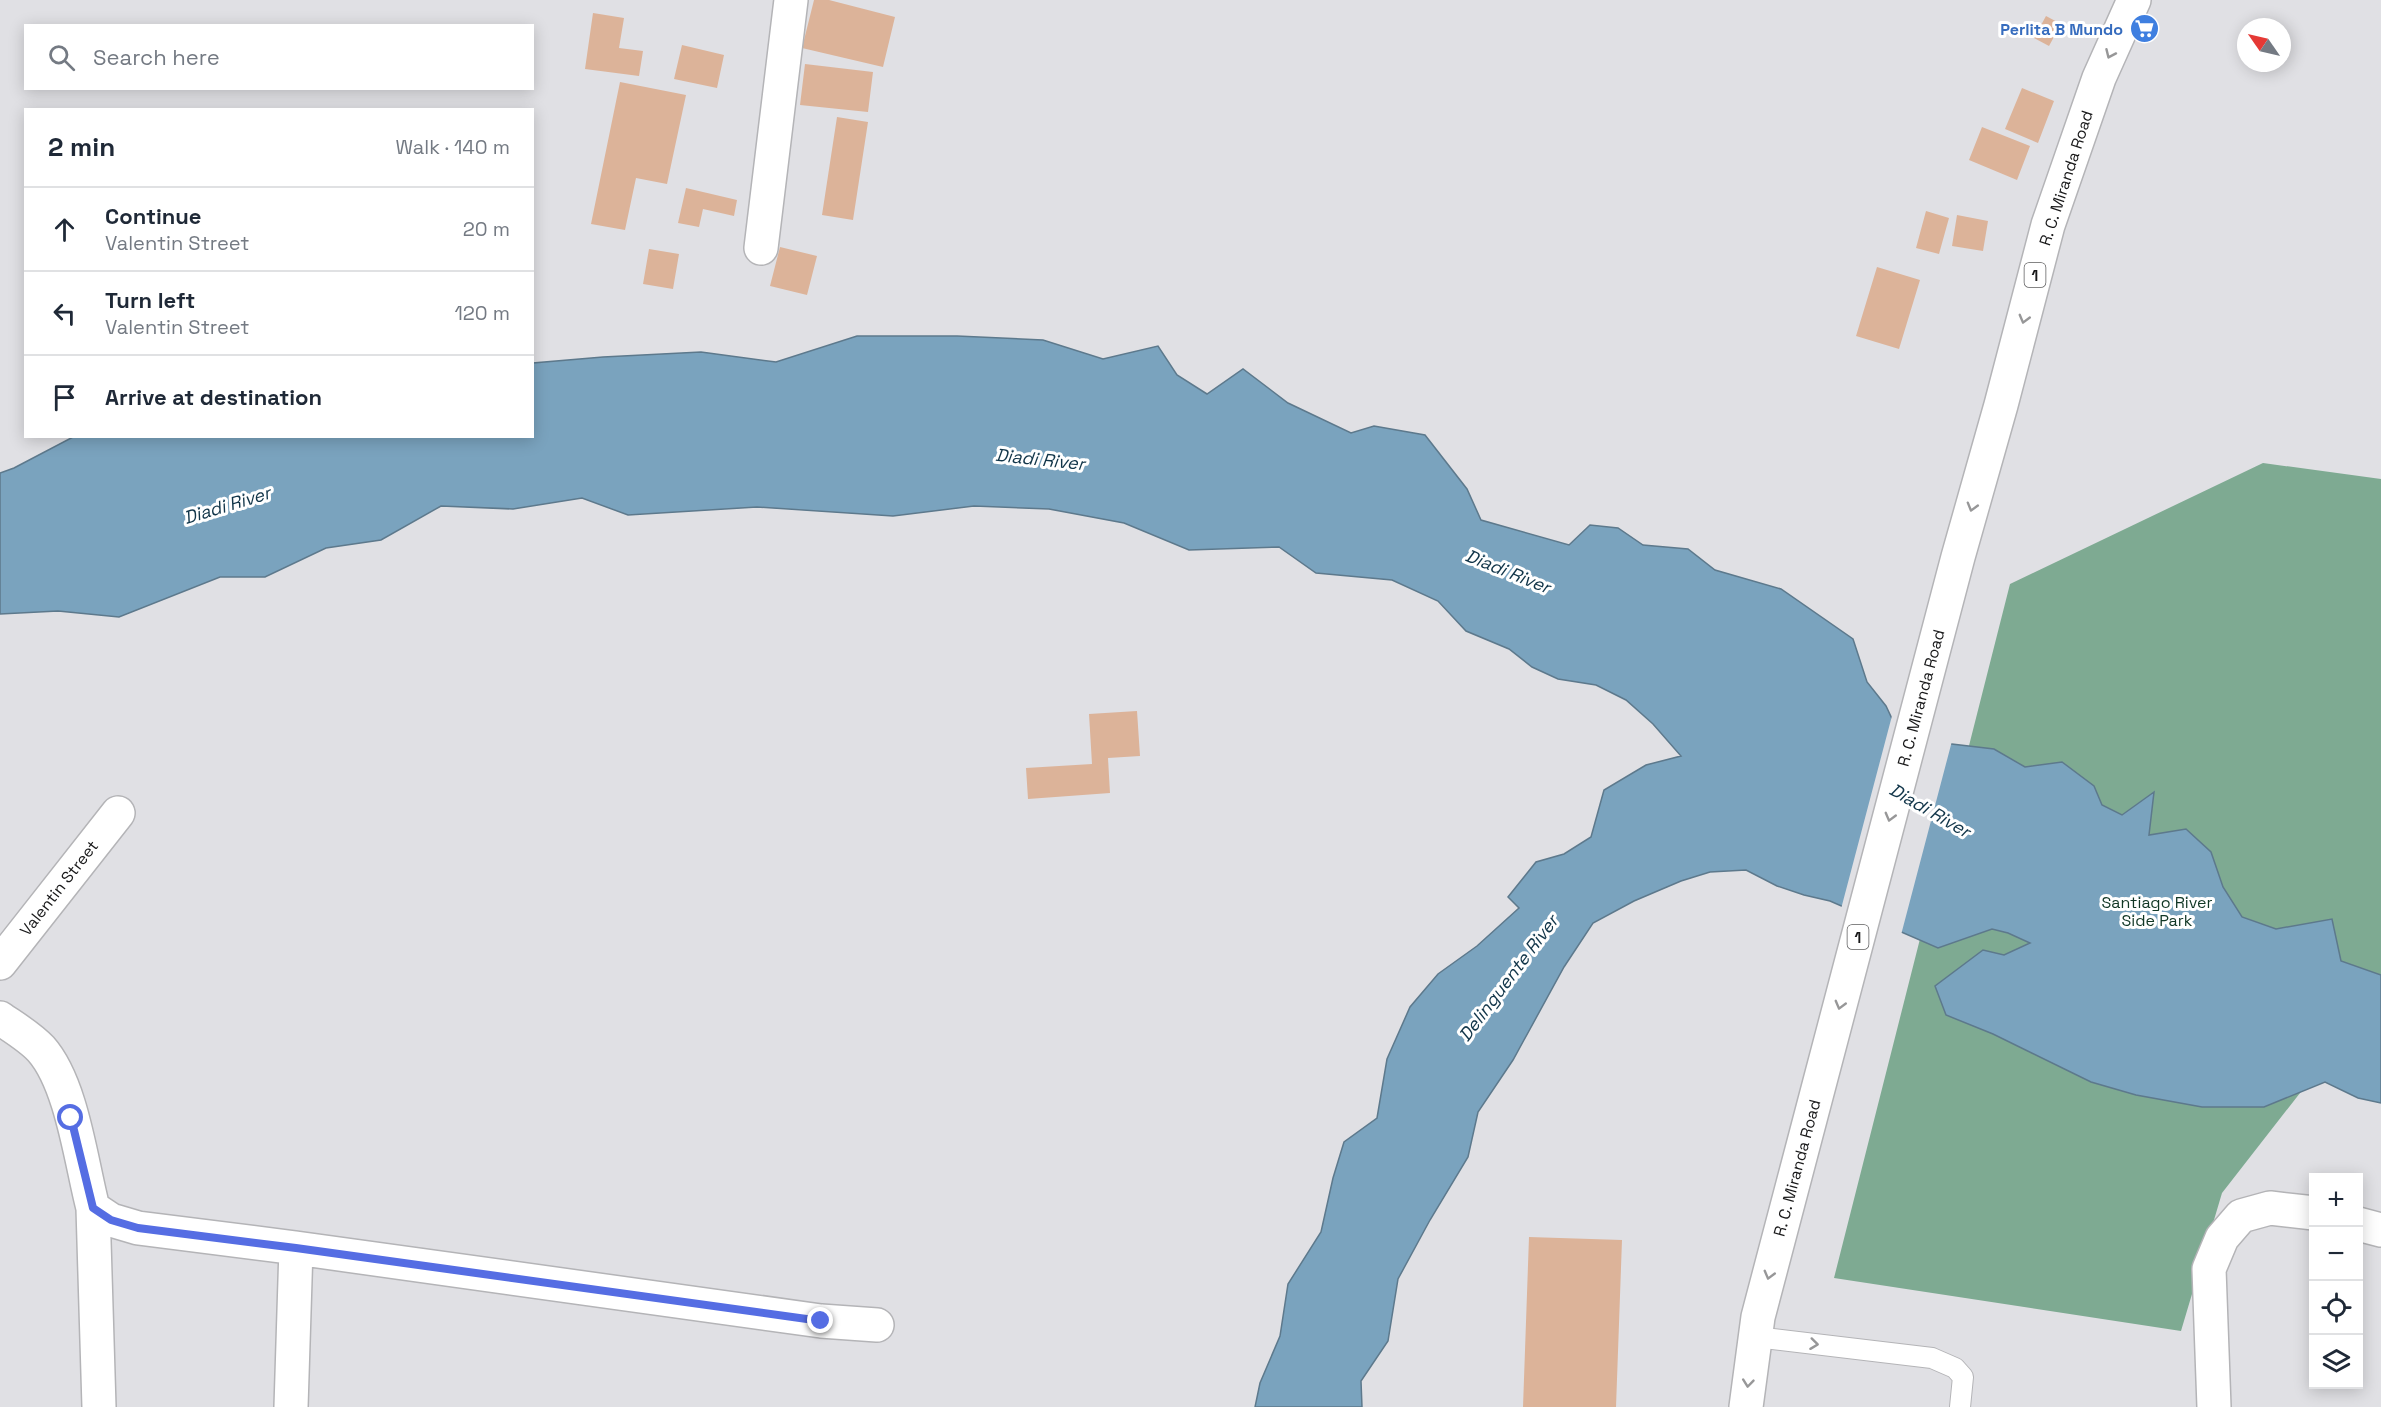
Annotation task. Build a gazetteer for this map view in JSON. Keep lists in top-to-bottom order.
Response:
{
  "streets": {
    "street": ["R. C. Miranda Road", "1", "Valentin Street"]
  },
  "one_way": ["R. C. Miranda Road"],
  "water": ["Diadi River", "Delinguente River"],
  "parks": ["Santiago River Side Park"],
  "places": {
    "supermarket": ["Perlita B Mundo"]
  },
  "north": "top left",
  "page": {
    "search": "Search here",
    "heading": ["2 min", "Walk · 140 m"],
    "list": [
      ["Continue", "Valentin Street", "20 m"],
      ["Turn left", "Valentin Street", "120 m"],
      "Arrive at destination"
    ],
    "map_buttons": ["+", "−"]
  }
}
